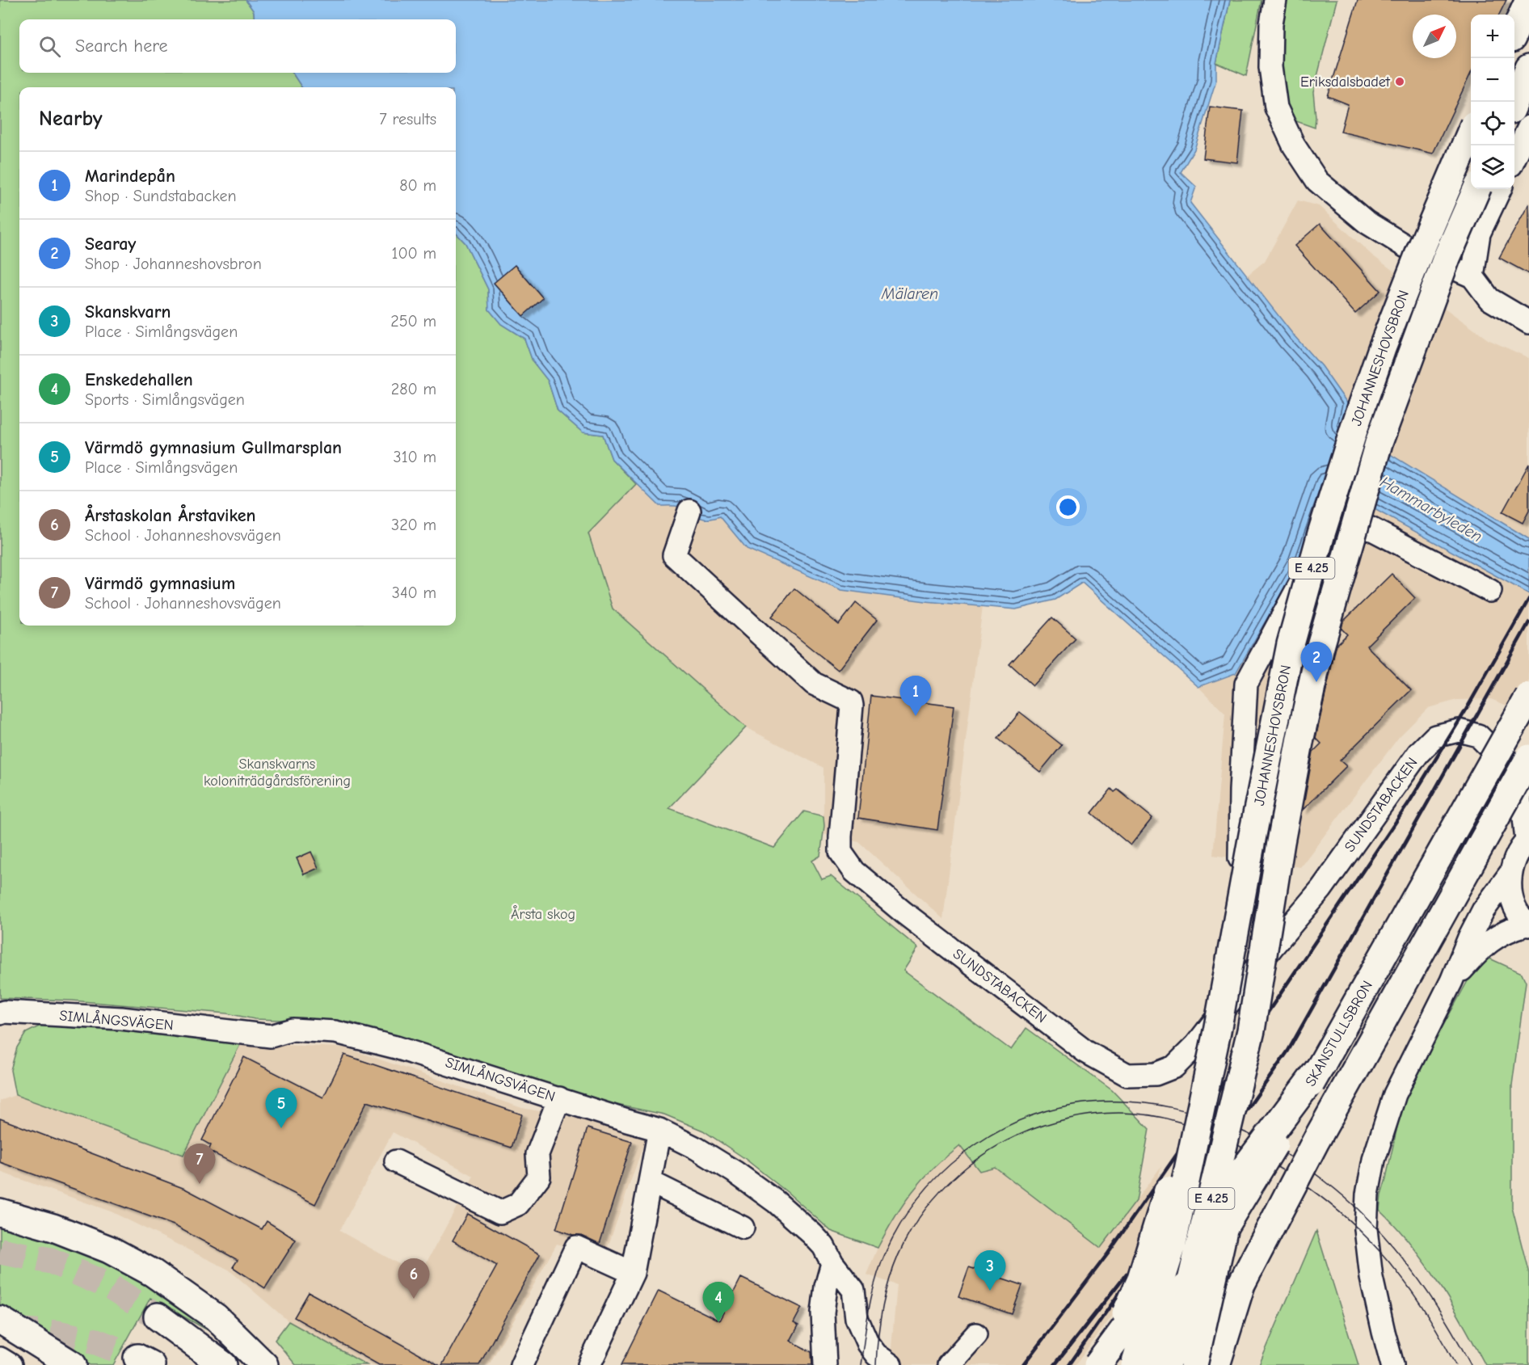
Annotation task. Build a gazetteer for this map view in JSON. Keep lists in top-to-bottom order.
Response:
{
  "streets": {
    "main road": ["JOHANNESHOVSBRON", "E 4.25", "SKANSTULLSBRON"],
    "street": ["SUNDSTABACKEN", "SIMLÅNGSVÄGEN"]
  },
  "crossings": [
    ["JOHANNESHOVSBRON", "SKANSTULLSBRON"]
  ],
  "water": ["Mälaren", "Hammarbyleden"],
  "parks": ["Skanskvarns koloniträdgårdsförening", "Årsta skog"],
  "places": ["Eriksdalsbadet"],
  "north": "top right",
  "page": {
    "map_buttons": ["+", "−"],
    "search": "Search here",
    "heading": ["Nearby", "7 results"],
    "list": [
      {
        "mark": "1",
        "name": "Marindepån",
        "note": "Shop · Sundstabacken",
        "value": "80 m"
      },
      {
        "mark": "2",
        "name": "Searay",
        "note": "Shop · Johanneshovsbron",
        "value": "100 m"
      },
      {
        "mark": "3",
        "name": "Skanskvarn",
        "note": "Place · Simlångsvägen",
        "value": "250 m"
      },
      {
        "mark": "4",
        "name": "Enskedehallen",
        "note": "Sports · Simlångsvägen",
        "value": "280 m"
      },
      {
        "mark": "5",
        "name": "Värmdö gymnasium Gullmarsplan",
        "note": "Place · Simlångsvägen",
        "value": "310 m"
      },
      {
        "mark": "6",
        "name": "Årstaskolan Årstaviken",
        "note": "School · Johanneshovsvägen",
        "value": "320 m"
      },
      {
        "mark": "7",
        "name": "Värmdö gymnasium",
        "note": "School · Johanneshovsvägen",
        "value": "340 m"
      }
    ],
    "pins": [
      "2",
      "1",
      "5",
      "7",
      "3",
      "6",
      "4"
    ]
  }
}
